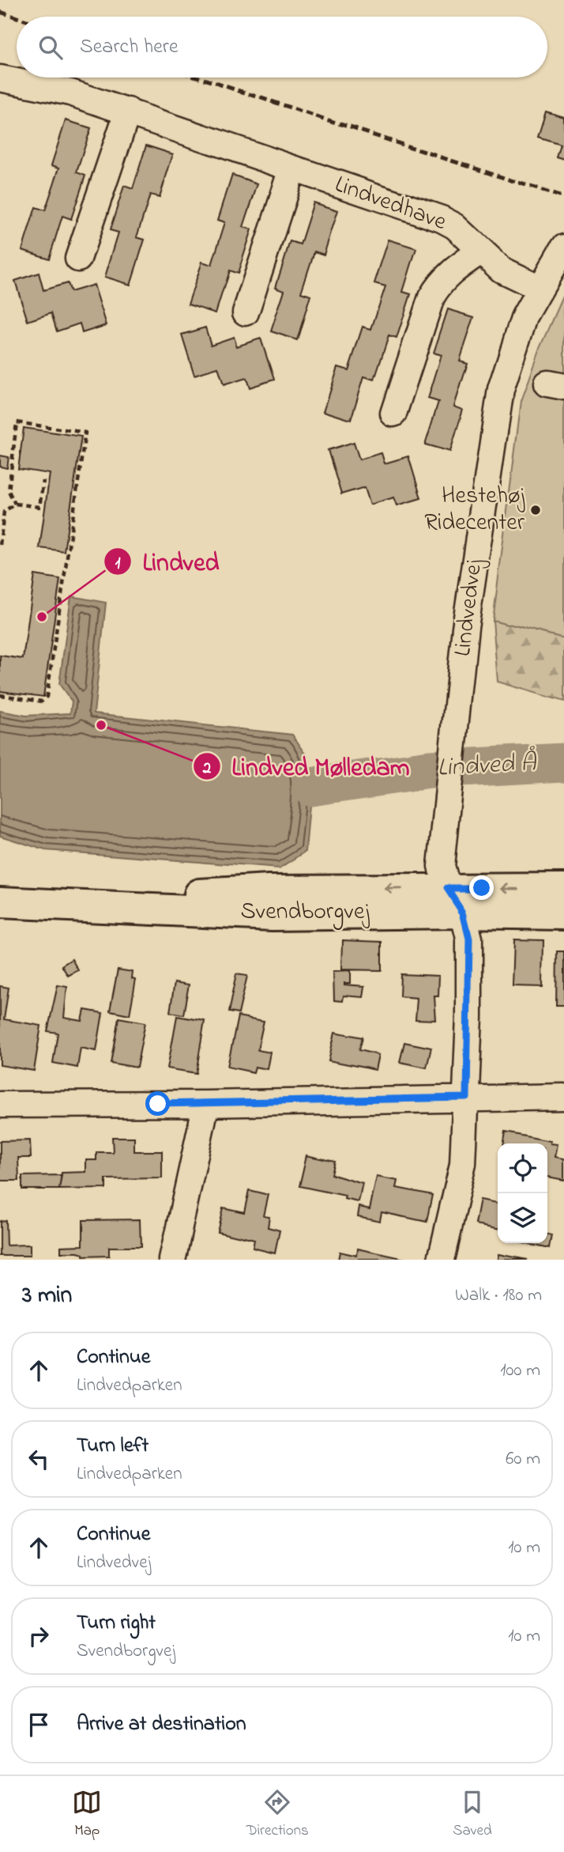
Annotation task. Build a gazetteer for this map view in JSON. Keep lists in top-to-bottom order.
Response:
{
  "streets": {
    "main road": ["Svendborgvej"],
    "street": ["Lindvedhave", "Lindvedvej"]
  },
  "crossings": [
    ["Lindvedhave", "Lindvedvej"],
    ["Lindvedvej", "Svendborgvej"]
  ],
  "water": ["Lindved Å"],
  "places": ["Hestehøj Ridecenter", "Lindved", "Lindved Mølledam"],
  "page": {
    "search": "Search here",
    "heading": ["3 min", "Walk · 180 m"],
    "list": [
      ["Continue", "Lindvedparken", "100 m"],
      ["Turn left", "Lindvedparken", "60 m"],
      ["Continue", "Lindvedvej", "10 m"],
      ["Turn right", "Svendborgvej", "10 m"],
      "Arrive at destination"
    ],
    "nav": ["Map", "Directions", "Saved"]
  }
}
